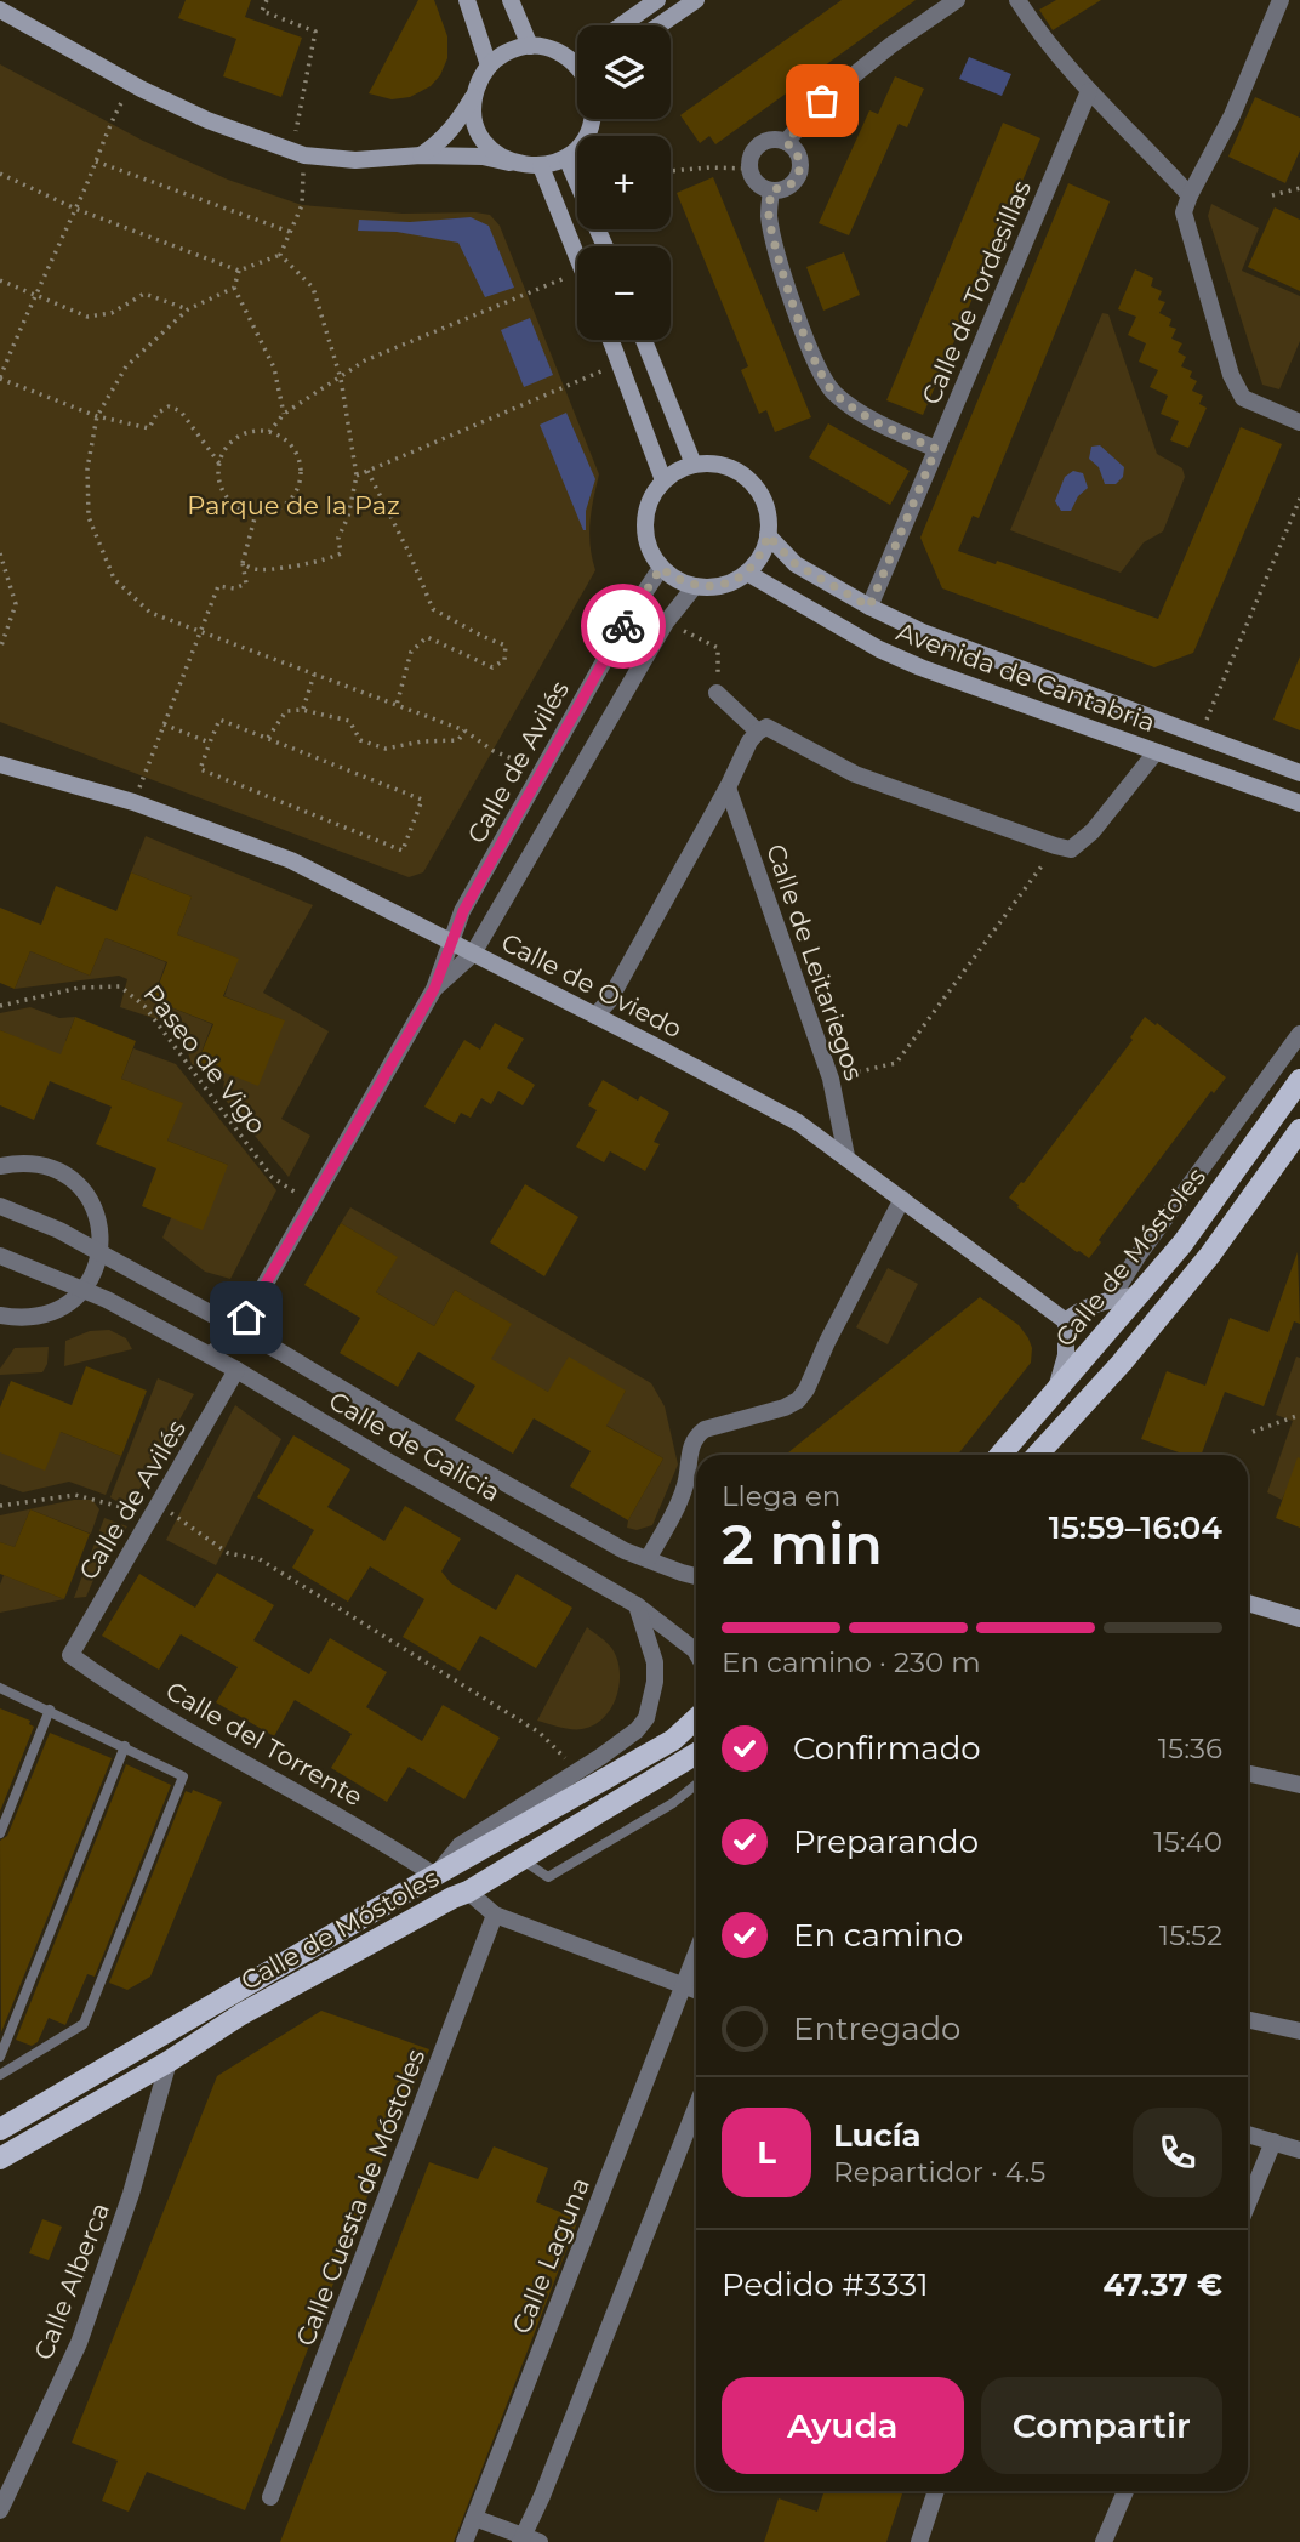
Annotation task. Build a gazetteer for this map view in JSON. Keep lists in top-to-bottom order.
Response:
{
  "streets": {
    "main road": ["Calle de Móstoles"],
    "street": [
      "Calle de Tordesillas",
      "Avenida de Cantabria",
      "Calle de Avilés",
      "Calle de Leitariegos",
      "Calle de Oviedo",
      "Calle de Galicia",
      "Calle del Torrente",
      "Calle Cuesta de Móstoles",
      "Calle Laguna",
      "Calle Alberca"
    ],
    "path": ["Paseo de Vigo"]
  },
  "crossings": [
    ["Calle de Tordesillas", "Avenida de Cantabria"],
    ["Avenida de Cantabria", "Calle de Avilés"],
    ["Calle de Avilés", "Calle de Oviedo"],
    ["Calle de Avilés", "Paseo de Vigo"],
    ["Calle de Avilés", "Calle de Galicia"],
    ["Calle de Avilés", "Calle del Torrente"],
    ["Calle de Leitariegos", "Calle de Oviedo"],
    ["Calle de Móstoles", "Calle de Galicia"],
    ["Calle de Móstoles", "Calle del Torrente"],
    ["Calle de Móstoles", "Calle Alberca"]
  ],
  "parks": ["Parque de la Paz"],
  "page": {
    "map_buttons": ["+", "−"],
    "heading": ["2 min", "Llega en", "15:59–16:04"],
    "panel": [
      "Lucía",
      "Repartidor · 4.5",
      "Pedido #3331",
      "47.37 €"
    ],
    "bar": "En camino · 230 m",
    "list": [
      ["Confirmado", "15:36"],
      ["Preparando", "15:40"],
      ["En camino", "15:52"],
      "Entregado"
    ],
    "round": "L",
    "buttons": ["Ayuda", "Compartir"]
  }
}
